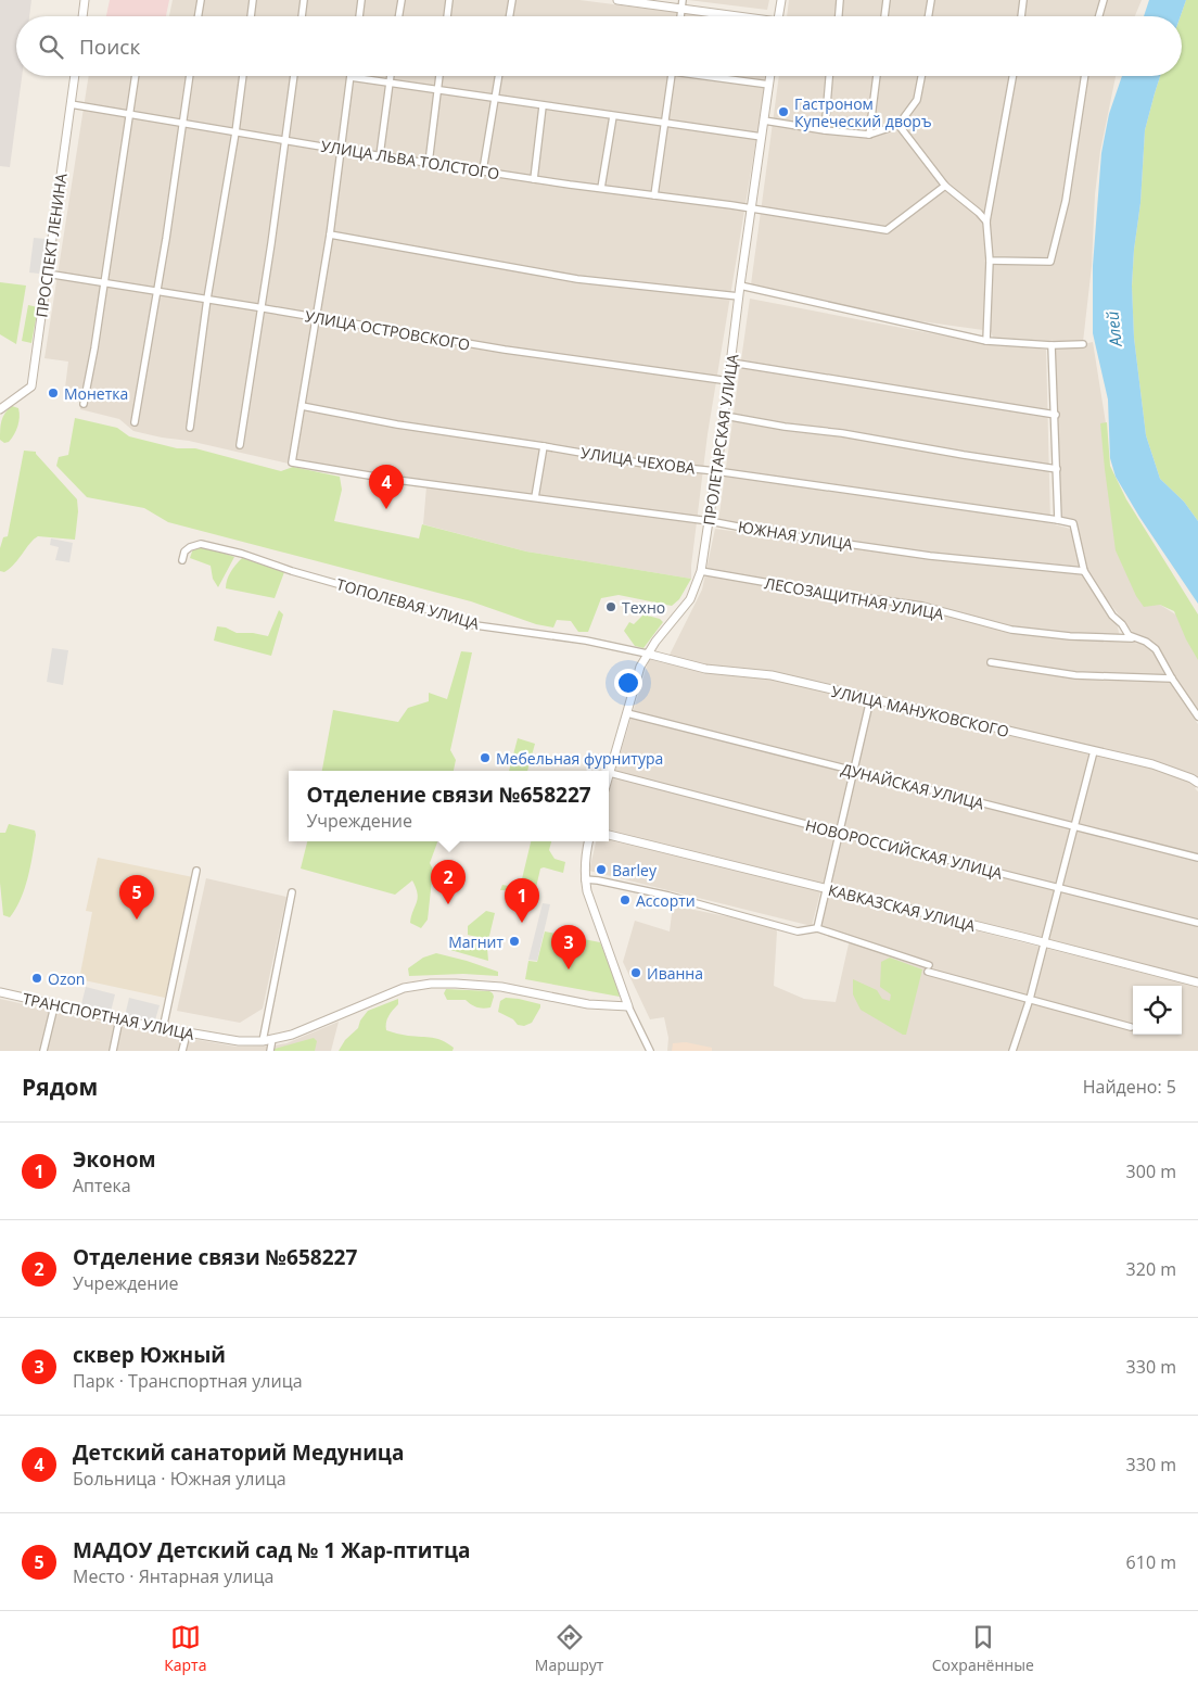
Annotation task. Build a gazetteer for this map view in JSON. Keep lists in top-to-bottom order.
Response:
{
  "streets": {
    "street": [
      "УЛИЦА ЛЬВА ТОЛСТОГО",
      "ПРОСПЕКТ ЛЕНИНА",
      "УЛИЦА ОСТРОВСКОГО",
      "ПРОЛЕТАРСКАЯ УЛИЦА",
      "УЛИЦА ЧЕХОВА",
      "ЮЖНАЯ УЛИЦА",
      "ЛЕСОЗАЩИТНАЯ УЛИЦА",
      "ТОПОЛЕВАЯ УЛИЦА",
      "УЛИЦА МАНУКОВСКОГО",
      "ДУНАЙСКАЯ УЛИЦА",
      "НОВОРОССИЙСКАЯ УЛИЦА",
      "КАВКАЗСКАЯ УЛИЦА",
      "ТРАНСПОРТНАЯ УЛИЦА"
    ]
  },
  "crossings": [
    ["УЛИЦА ЛЬВА ТОЛСТОГО", "ПРОСПЕКТ ЛЕНИНА"],
    ["УЛИЦА ЛЬВА ТОЛСТОГО", "ПРОЛЕТАРСКАЯ УЛИЦА"],
    ["ПРОСПЕКТ ЛЕНИНА", "УЛИЦА ОСТРОВСКОГО"],
    ["УЛИЦА ОСТРОВСКОГО", "ПРОЛЕТАРСКАЯ УЛИЦА"],
    ["ПРОЛЕТАРСКАЯ УЛИЦА", "УЛИЦА ЧЕХОВА"],
    ["ПРОЛЕТАРСКАЯ УЛИЦА", "ЮЖНАЯ УЛИЦА"],
    ["ПРОЛЕТАРСКАЯ УЛИЦА", "ЛЕСОЗАЩИТНАЯ УЛИЦА"],
    ["ПРОЛЕТАРСКАЯ УЛИЦА", "ТОПОЛЕВАЯ УЛИЦА"],
    ["ПРОЛЕТАРСКАЯ УЛИЦА", "УЛИЦА МАНУКОВСКОГО"],
    ["ПРОЛЕТАРСКАЯ УЛИЦА", "ДУНАЙСКАЯ УЛИЦА"],
    ["ПРОЛЕТАРСКАЯ УЛИЦА", "НОВОРОССИЙСКАЯ УЛИЦА"],
    ["УЛИЦА ЧЕХОВА", "ЮЖНАЯ УЛИЦА"],
    ["ТОПОЛЕВАЯ УЛИЦА", "УЛИЦА МАНУКОВСКОГО"]
  ],
  "water": ["Алей"],
  "places": [
    "Гастроном Купеческий дворъ",
    "Монетка",
    "Техно",
    "Мебельная фурнитура",
    "Barley",
    "Ассорти",
    "Магнит",
    "Иванна",
    "Ozon"
  ],
  "page": {
    "search": "Поиск",
    "pins": [
      "4",
      "2",
      "5",
      "1",
      "3"
    ],
    "popup": ["Отделение связи №658227", "Учреждение"],
    "heading": ["Рядом", "Найдено: 5"],
    "list": [
      {
        "mark": "1",
        "name": "Эконом",
        "note": "Аптека",
        "value": "300 m"
      },
      {
        "mark": "2",
        "name": "Отделение связи №658227",
        "note": "Учреждение",
        "value": "320 m"
      },
      {
        "mark": "3",
        "name": "сквер Южный",
        "note": "Парк · Транспортная улица",
        "value": "330 m"
      },
      {
        "mark": "4",
        "name": "Детский санаторий Медуница",
        "note": "Больница · Южная улица",
        "value": "330 m"
      },
      {
        "mark": "5",
        "name": "МАДОУ Детский сад № 1 Жар-птитца",
        "note": "Место · Янтарная улица",
        "value": "610 m"
      }
    ],
    "nav": ["Карта", "Маршрут", "Сохранённые"]
  }
}
